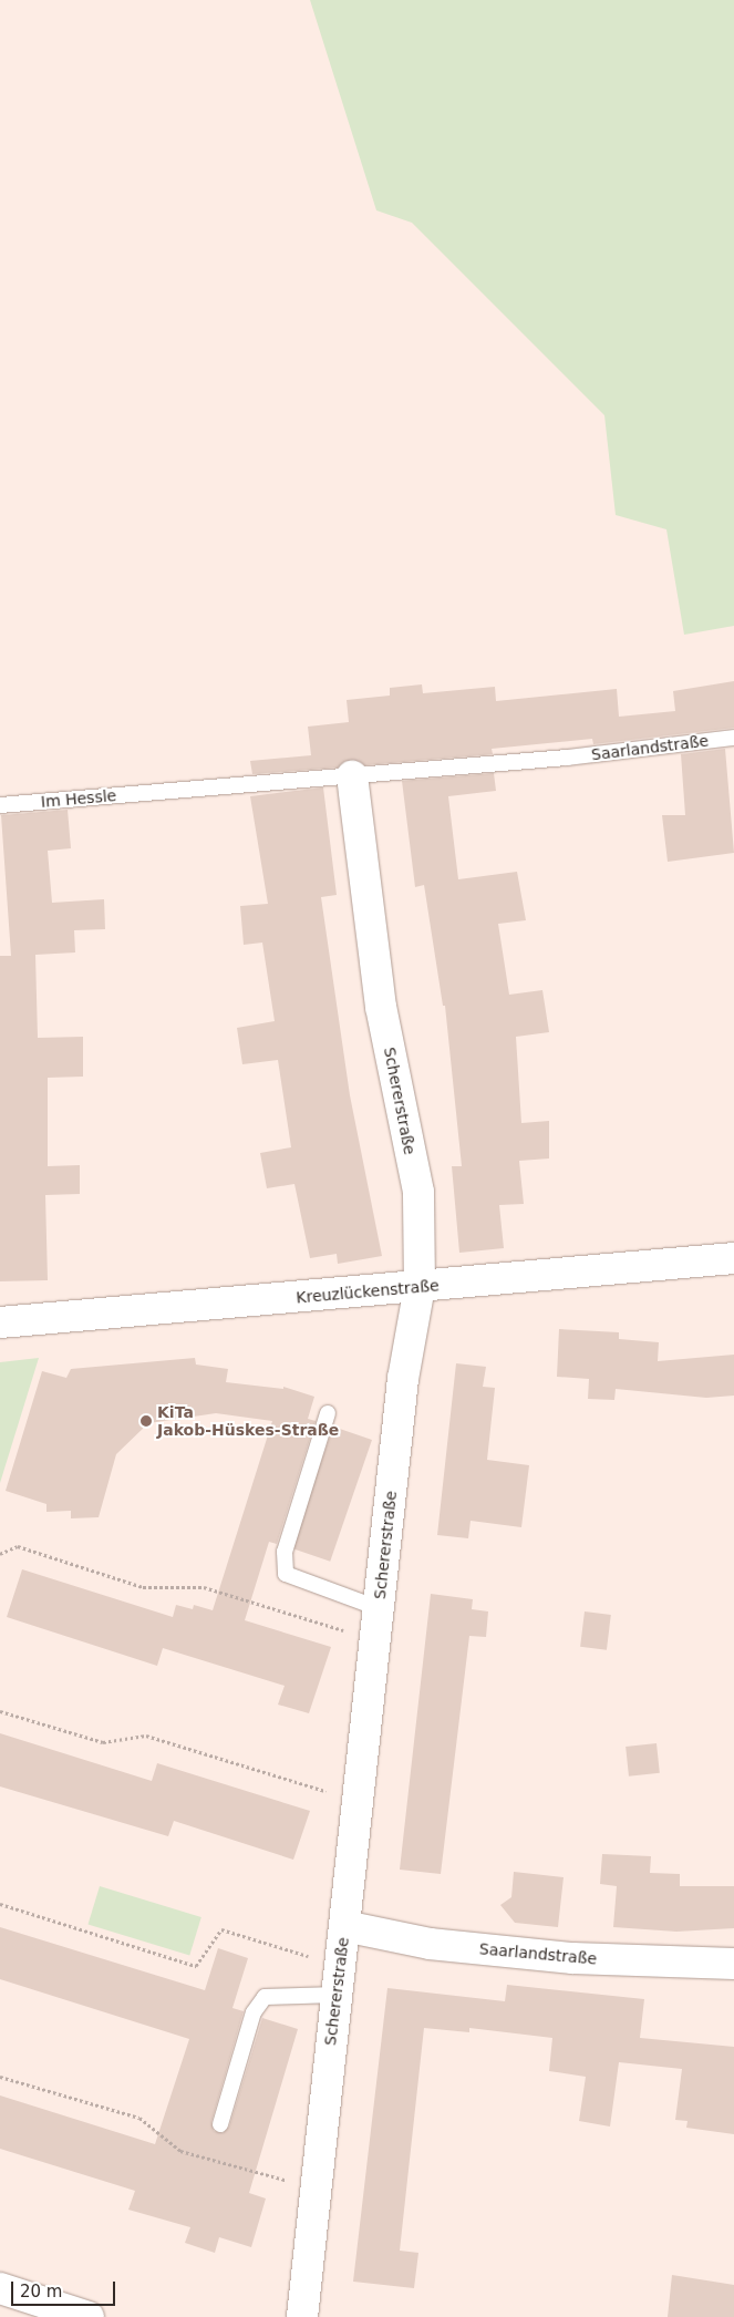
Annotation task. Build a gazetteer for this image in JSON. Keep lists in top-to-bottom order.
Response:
{
  "streets": {
    "street": ["Saarlandstraße", "Schererstraße", "Kreuzlückenstraße"],
    "lane": ["Im Hessle"]
  },
  "crossings": [
    ["Saarlandstraße", "Im Hessle"],
    ["Saarlandstraße", "Schererstraße"],
    ["Im Hessle", "Schererstraße"],
    ["Schererstraße", "Kreuzlückenstraße"]
  ],
  "places": ["KiTa Jakob-Hüskes-Straße"],
  "scale_bar": "20 m"
}
